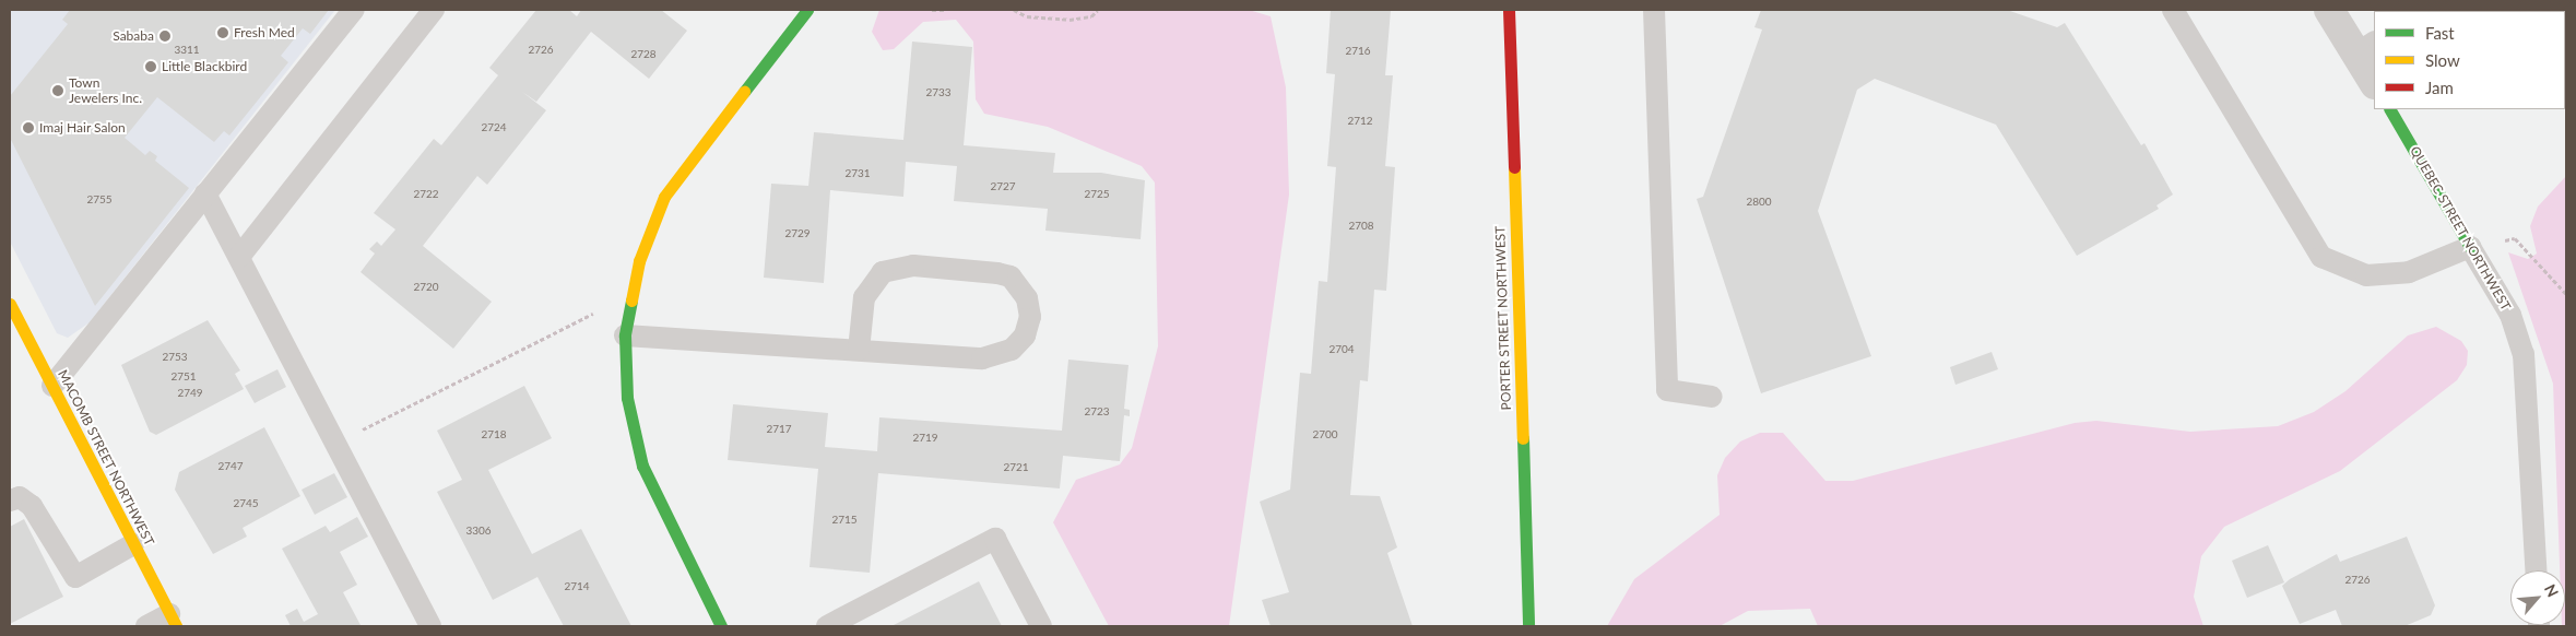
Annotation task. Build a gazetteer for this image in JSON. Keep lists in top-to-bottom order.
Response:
{
  "streets": {
    "street": ["QUEBEC STREET NORTHWEST", "PORTER STREET NORTHWEST", "MACOMB STREET NORTHWEST"]
  },
  "places": [
    "Fresh Med",
    "Sababa",
    "Little Blackbird",
    "Town Jewelers Inc.",
    "Imaj Hair Salon"
  ],
  "house_numbers": [
    "3311",
    "2726",
    "2716",
    "2728",
    "2733",
    "2712",
    "2724",
    "2731",
    "2727",
    "2722",
    "2725",
    "2755",
    "2800",
    "2708",
    "2729",
    "2720",
    "2704",
    "2753",
    "2751",
    "2749",
    "2723",
    "2717",
    "2718",
    "2700",
    "2719",
    "2747",
    "2721",
    "2745",
    "2715",
    "3306",
    "2726",
    "2714"
  ],
  "legend": ["Fast", "Slow", "Jam"],
  "north": "top right"
}
